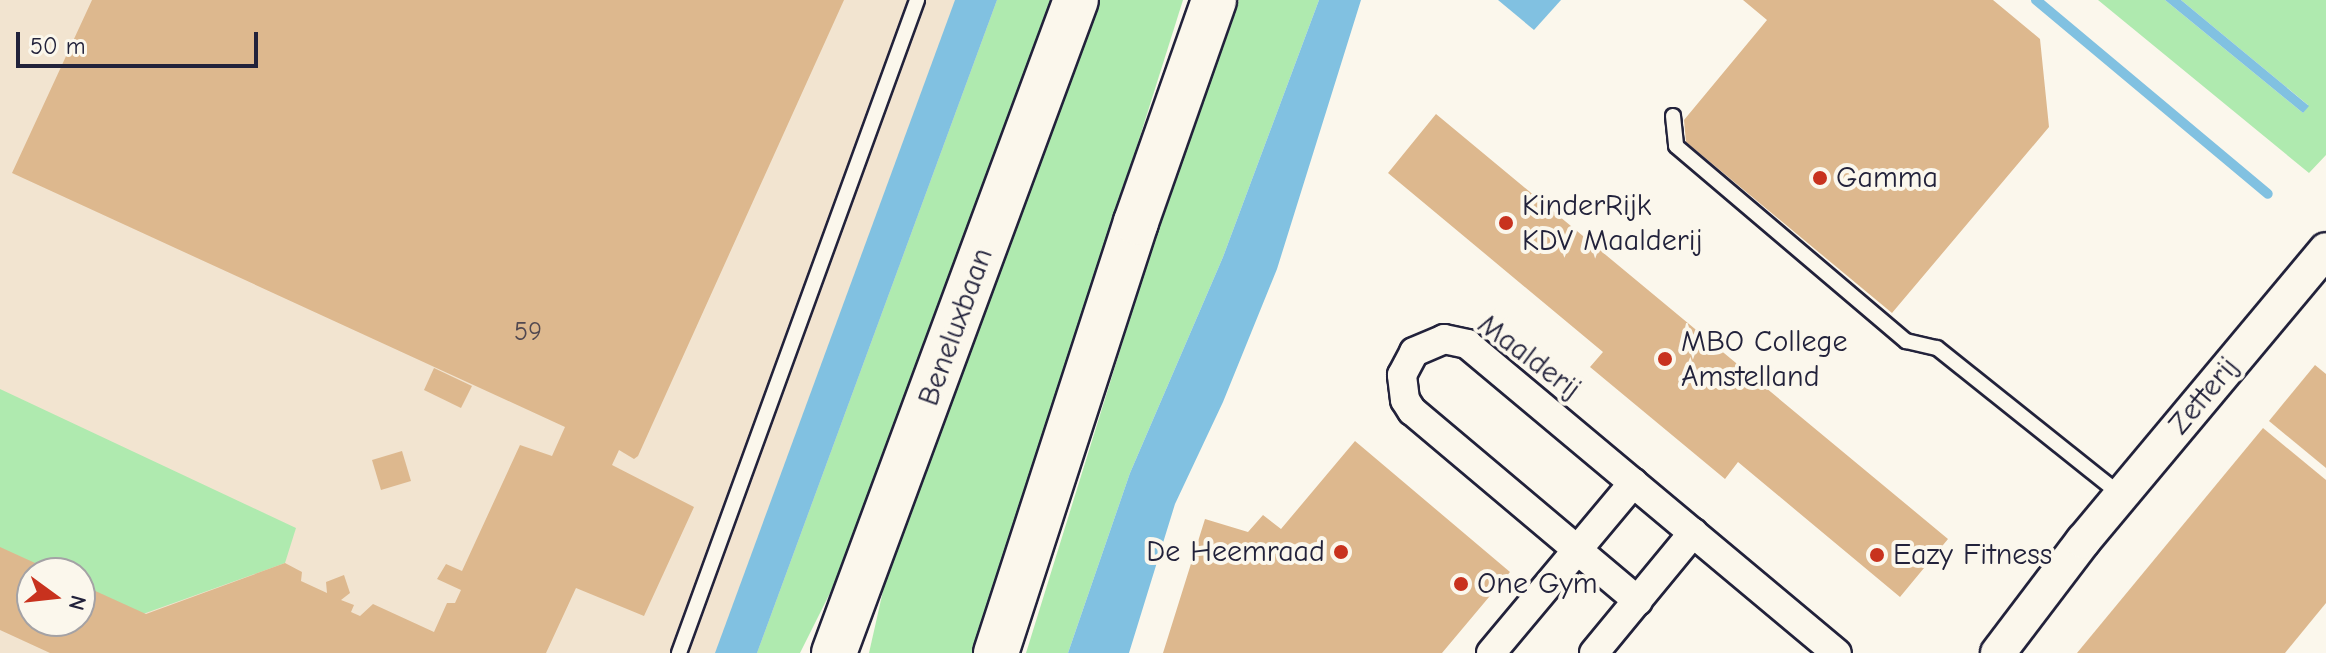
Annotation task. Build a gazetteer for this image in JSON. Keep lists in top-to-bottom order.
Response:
{
  "streets": {
    "main road": ["Beneluxbaan"],
    "street": ["Maalderij", "Zetterij"]
  },
  "places": [
    "Gamma",
    "KinderRijk KDV Maalderij",
    "MBO College Amstelland",
    "De Heemraad",
    "Eazy Fitness",
    "One Gym"
  ],
  "house_numbers": ["59"],
  "scale_bar": "50 m",
  "north": "right"
}
